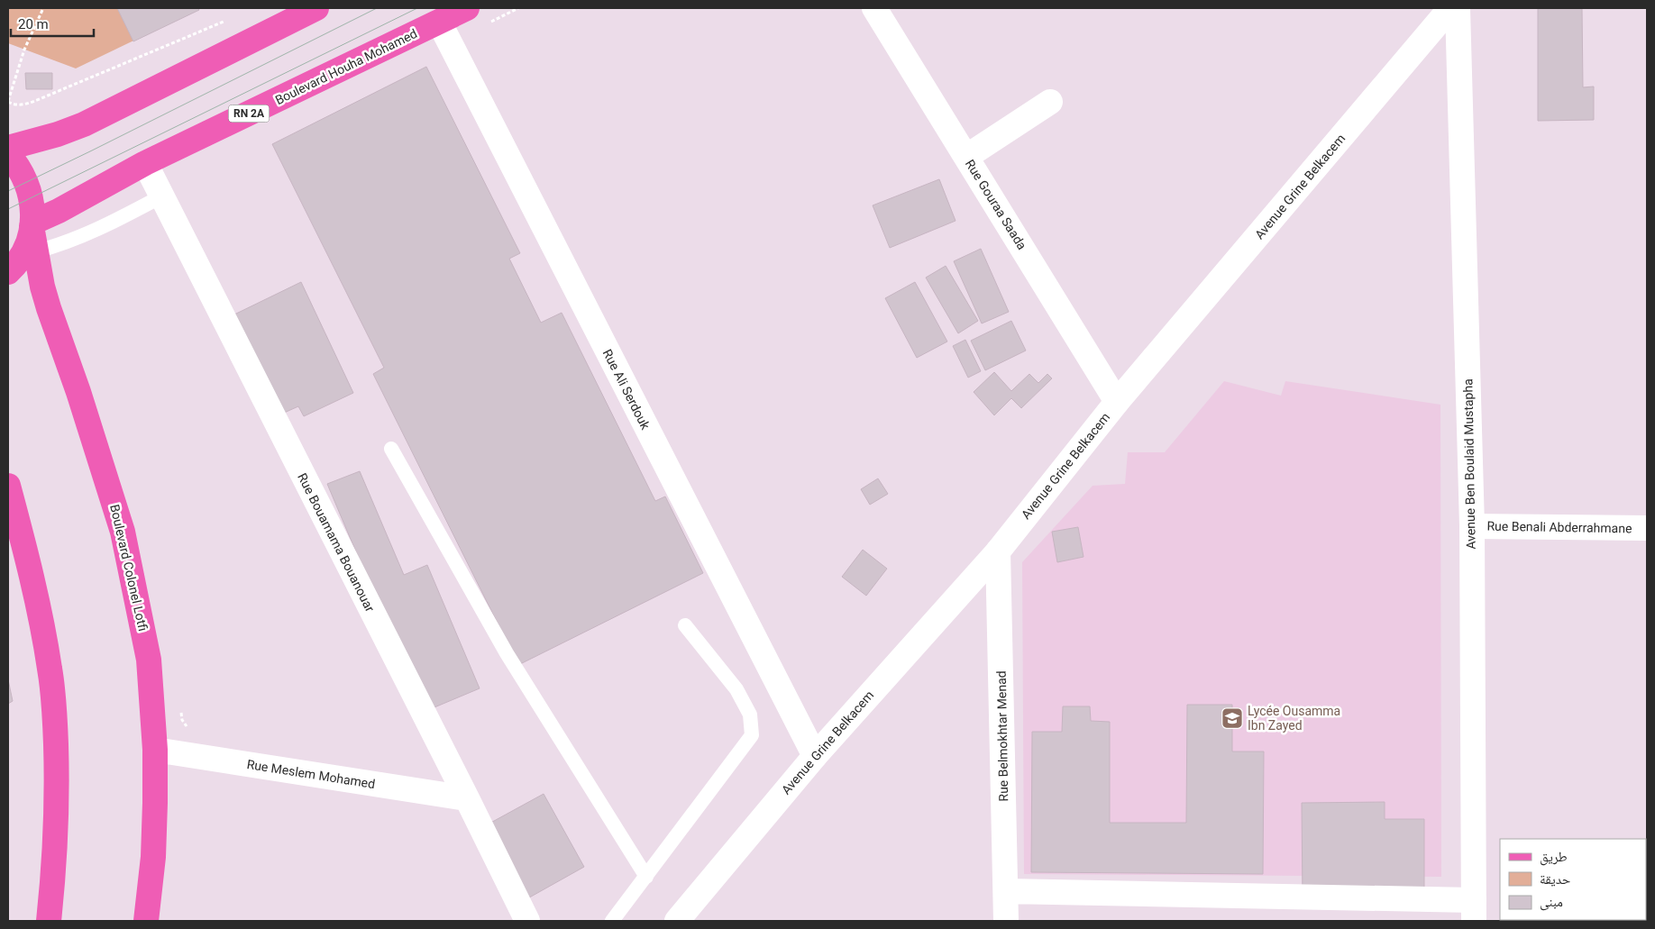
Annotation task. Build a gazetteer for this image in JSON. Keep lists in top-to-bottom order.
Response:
{
  "streets": {
    "main road": ["Boulevard Houha Mohamed", "RN 2A", "Boulevard Colonel Lotfi"],
    "street": [
      "Avenue Grine Belkacem",
      "Rue Gouraa Saada",
      "Rue Ali Serdouk",
      "Avenue Ben Boulaid Mustapha",
      "Rue Benali Abderrahmane",
      "Rue Bouamama Bouanouar",
      "Rue Belmokhtar Menad",
      "Rue Meslem Mohamed"
    ]
  },
  "crossings": [
    ["Boulevard Houha Mohamed", "Rue Ali Serdouk"],
    ["Boulevard Houha Mohamed", "Rue Bouamama Bouanouar"],
    ["Boulevard Houha Mohamed", "Boulevard Colonel Lotfi"],
    ["Avenue Grine Belkacem", "Rue Gouraa Saada"],
    ["Avenue Grine Belkacem", "Rue Ali Serdouk"],
    ["Avenue Grine Belkacem", "Rue Belmokhtar Menad"],
    ["Avenue Ben Boulaid Mustapha", "Rue Benali Abderrahmane"],
    ["Rue Bouamama Bouanouar", "Rue Meslem Mohamed"],
    ["Boulevard Colonel Lotfi", "Rue Meslem Mohamed"]
  ],
  "places": {
    "school or university": ["Lycée Ousamma Ibn Zayed"]
  },
  "legend": ["طريق", "حديقة", "مبنى"],
  "scale_bar": "20 m"
}
